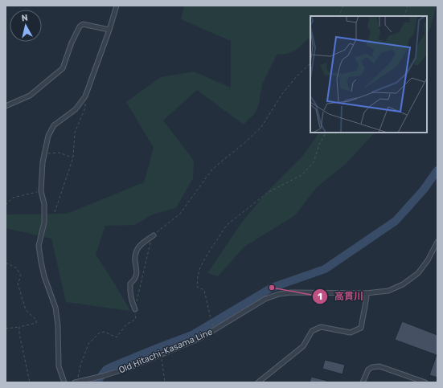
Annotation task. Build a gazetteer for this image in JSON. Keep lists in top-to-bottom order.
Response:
{
  "streets": {
    "street": ["Old Hitachi-Kasama Line"]
  },
  "places": ["高貫川"],
  "north": "top"
}
